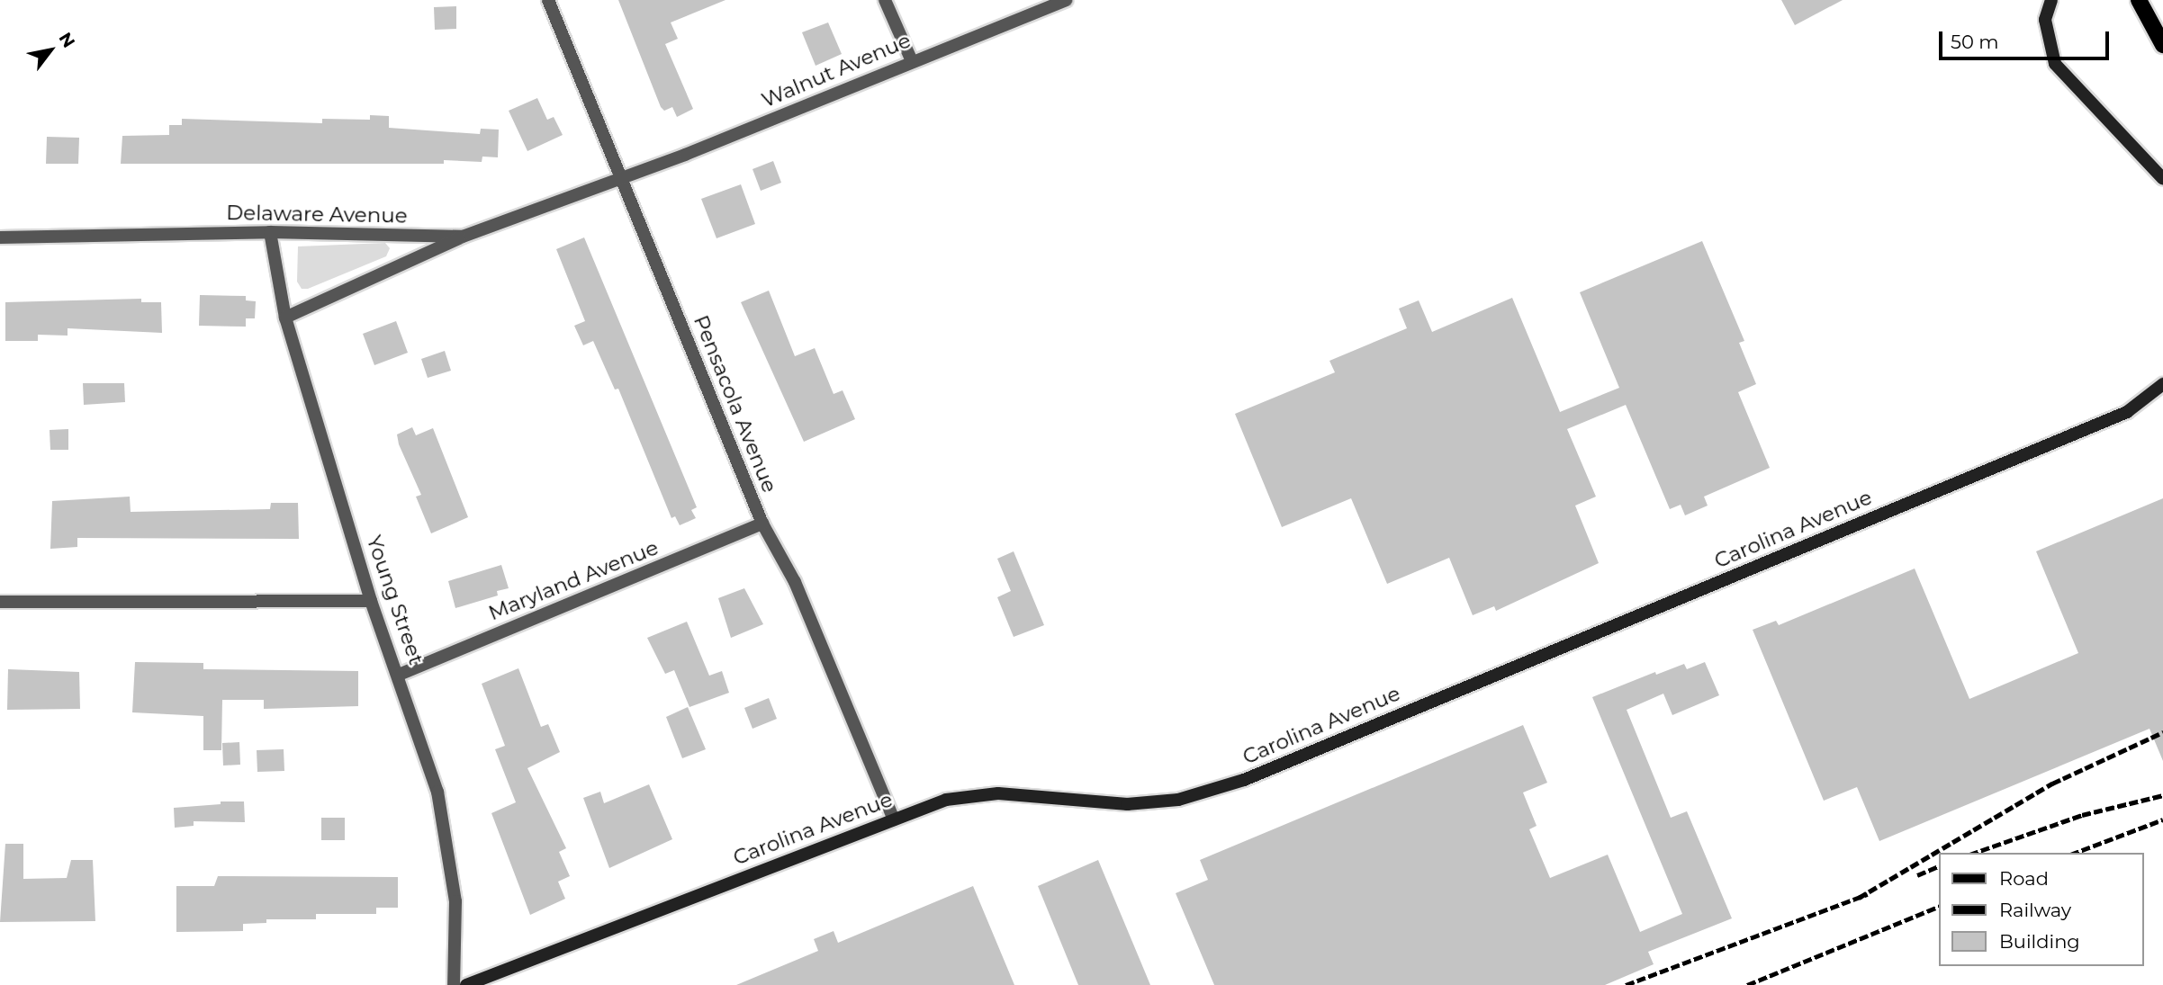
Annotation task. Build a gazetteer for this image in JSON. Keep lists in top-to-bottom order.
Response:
{
  "streets": {
    "street": [
      "Walnut Avenue",
      "Delaware Avenue",
      "Pensacola Avenue",
      "Carolina Avenue",
      "Maryland Avenue",
      "Young Street"
    ]
  },
  "crossings": [
    ["Walnut Avenue", "Delaware Avenue"],
    ["Walnut Avenue", "Pensacola Avenue"],
    ["Delaware Avenue", "Pensacola Avenue"],
    ["Delaware Avenue", "Young Street"],
    ["Pensacola Avenue", "Carolina Avenue"],
    ["Pensacola Avenue", "Maryland Avenue"],
    ["Maryland Avenue", "Young Street"]
  ],
  "legend": ["Road", "Railway", "Building"],
  "scale_bar": "50 m",
  "north": "top right"
}
